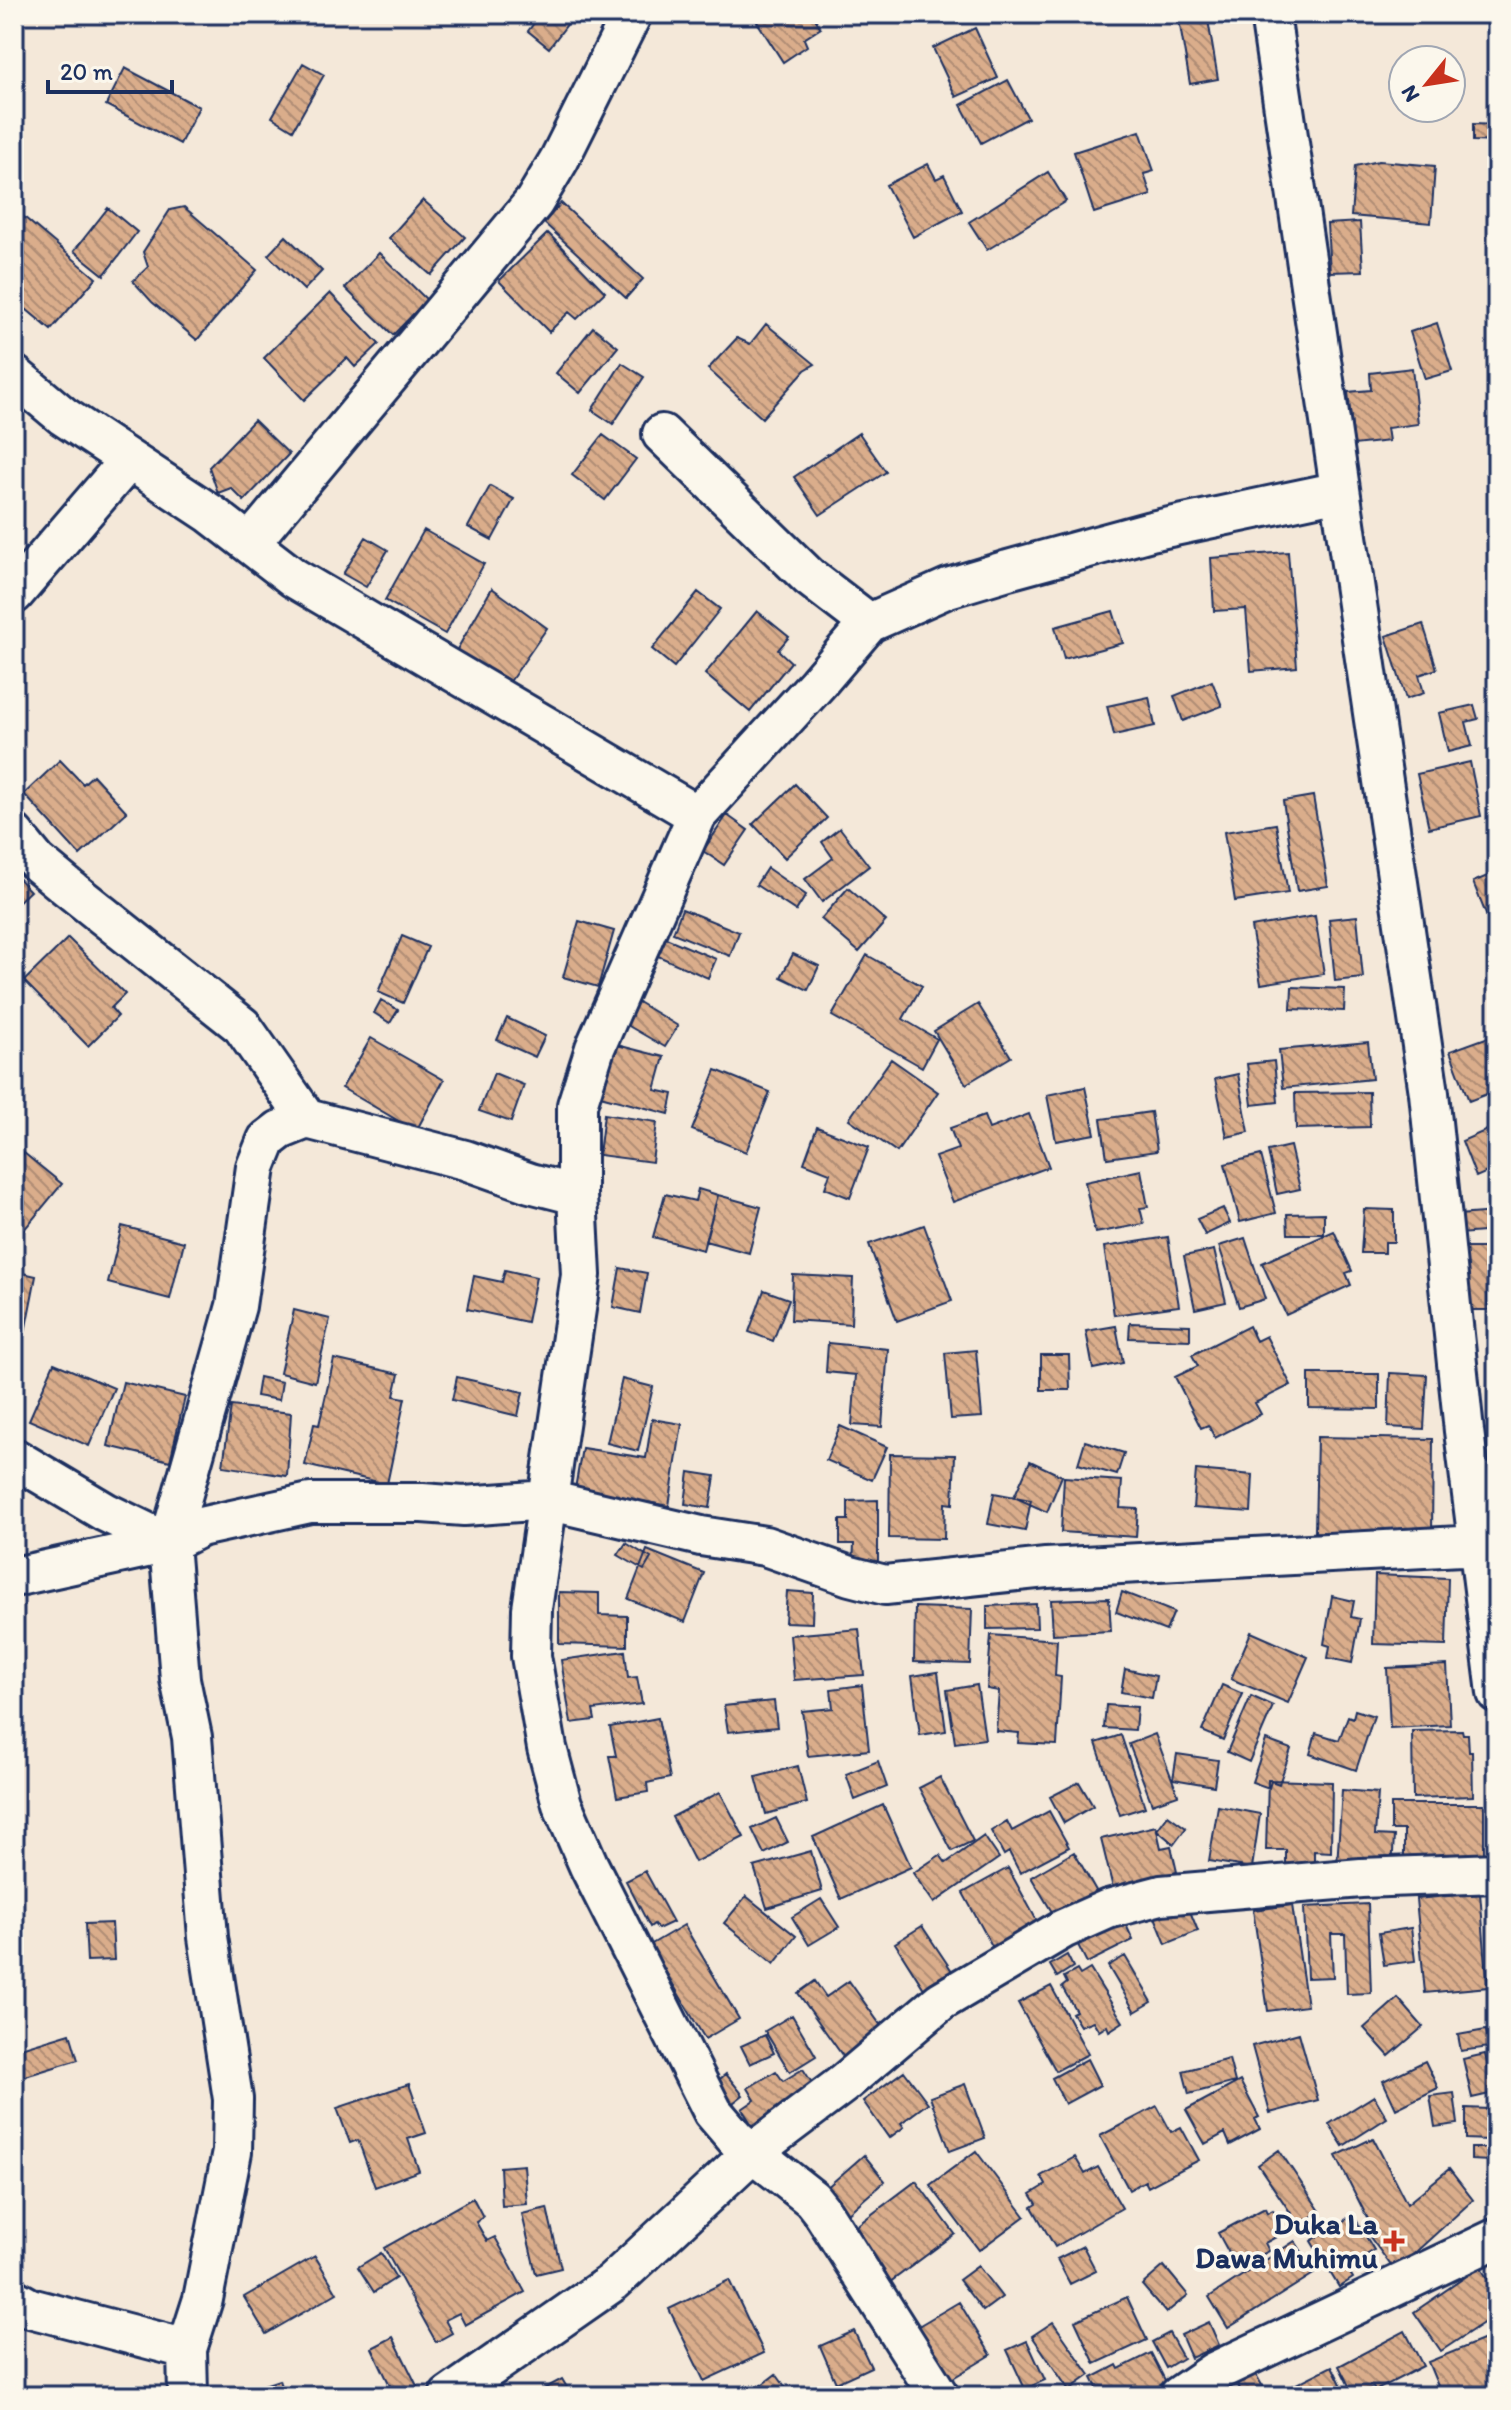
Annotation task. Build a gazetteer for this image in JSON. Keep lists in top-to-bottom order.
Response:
{
  "places": {
    "health": ["Duka La Dawa Muhimu"]
  },
  "scale_bar": "20 m",
  "north": "bottom left"
}
